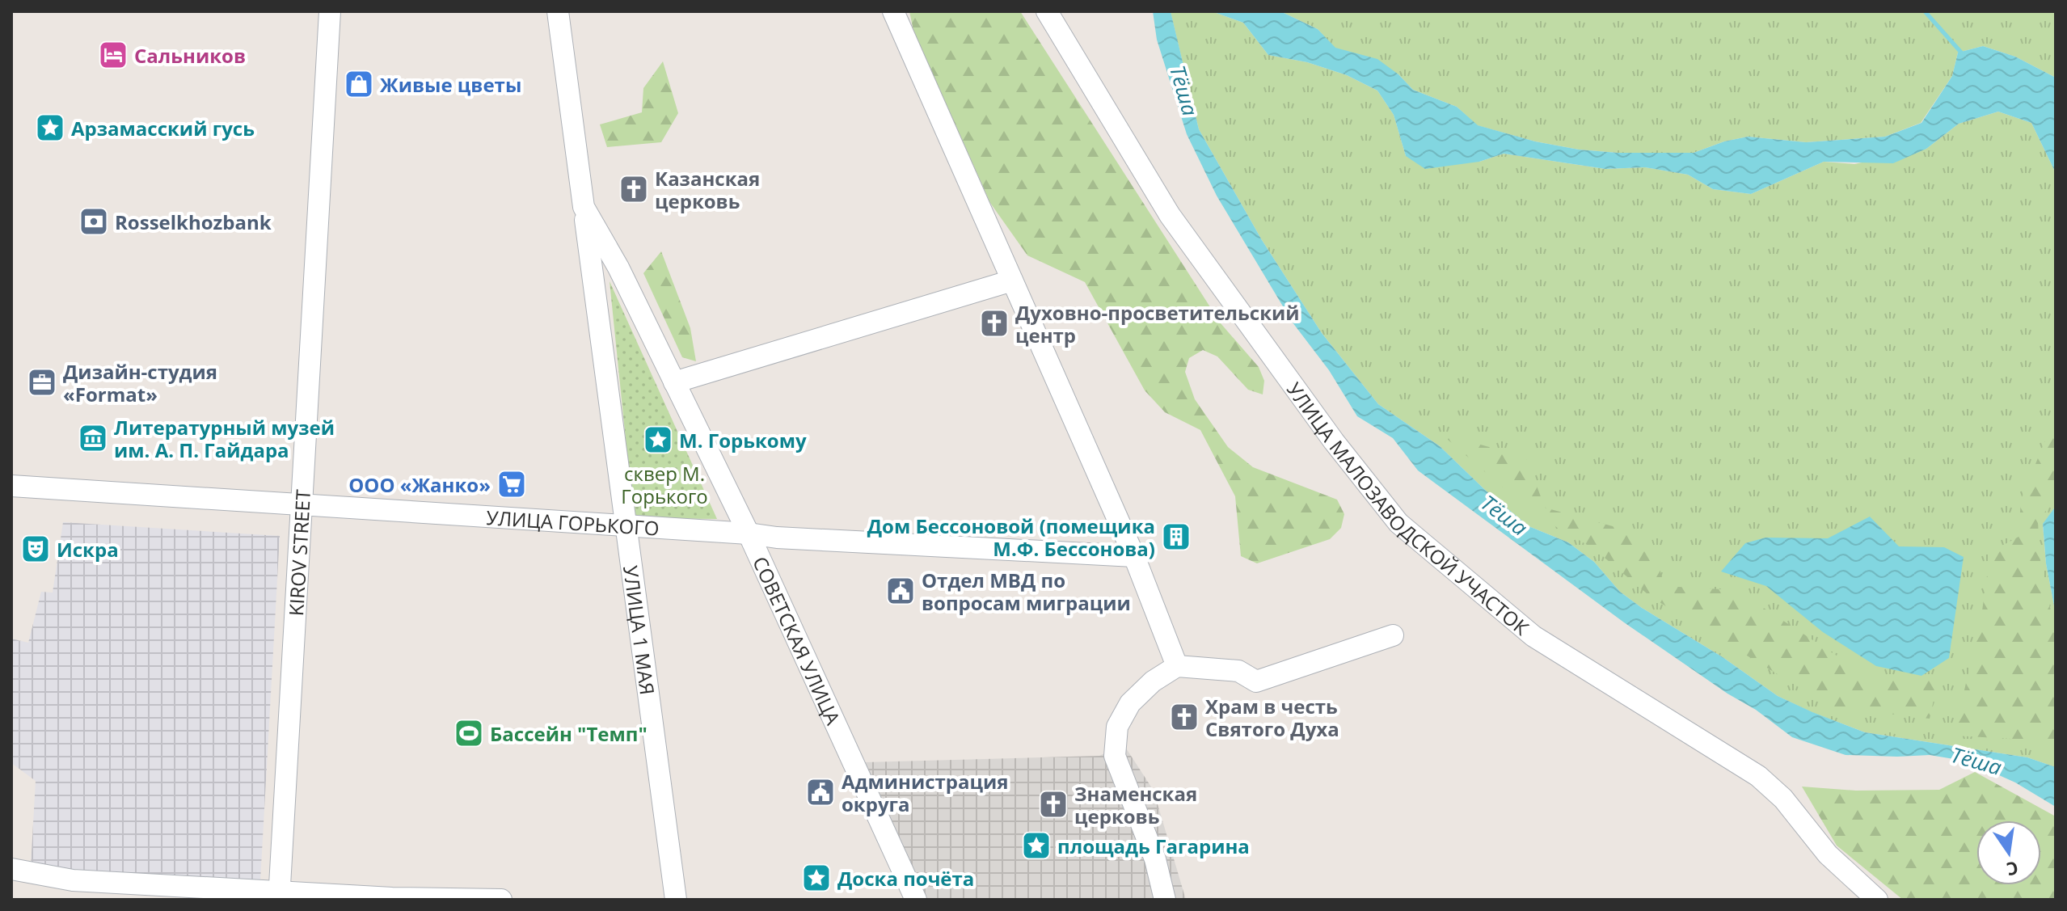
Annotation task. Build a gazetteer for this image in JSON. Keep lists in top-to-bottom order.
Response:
{
  "streets": {
    "street": [
      "УЛИЦА МАЛОЗАВОДСКОЙ УЧАСТОК",
      "УЛИЦА ГОРЬКОГО",
      "KIROV STREET",
      "УЛИЦА 1 МАЯ",
      "СОВЕТСКАЯ УЛИЦА"
    ]
  },
  "crossings": [
    ["УЛИЦА ГОРЬКОГО", "KIROV STREET"],
    ["УЛИЦА ГОРЬКОГО", "УЛИЦА 1 МАЯ"],
    ["УЛИЦА ГОРЬКОГО", "СОВЕТСКАЯ УЛИЦА"],
    ["УЛИЦА 1 МАЯ", "СОВЕТСКАЯ УЛИЦА"]
  ],
  "water": ["Тёша"],
  "parks": ["сквер М. Горького"],
  "places": {
    "hotel": ["Сальников"],
    "shop": ["Живые цветы"],
    "place": [
      "Арзамасский гусь",
      "М. Горькому",
      "площадь Гагарина",
      "Доска почёта"
    ],
    "church": [
      "Казанская церковь",
      "Духовно-просветительский центр",
      "Храм в честь Святого Духа",
      "Знаменская церковь"
    ],
    "bank": ["Rosselkhozbank"],
    "office": ["Дизайн-студия «Format»"],
    "museum": ["Литературный музей им. А. П. Гайдара"],
    "supermarket": ["ООО «Жанко»"],
    "building": ["Дом Бессоновой (помещика М.Ф. Бессонова)"],
    "theatre": ["Искра"],
    "public building": ["Отдел МВД по вопросам миграции", "Администрация округа"],
    "sports": ["Бассейн \"Темп\""]
  },
  "north": "bottom"
}
